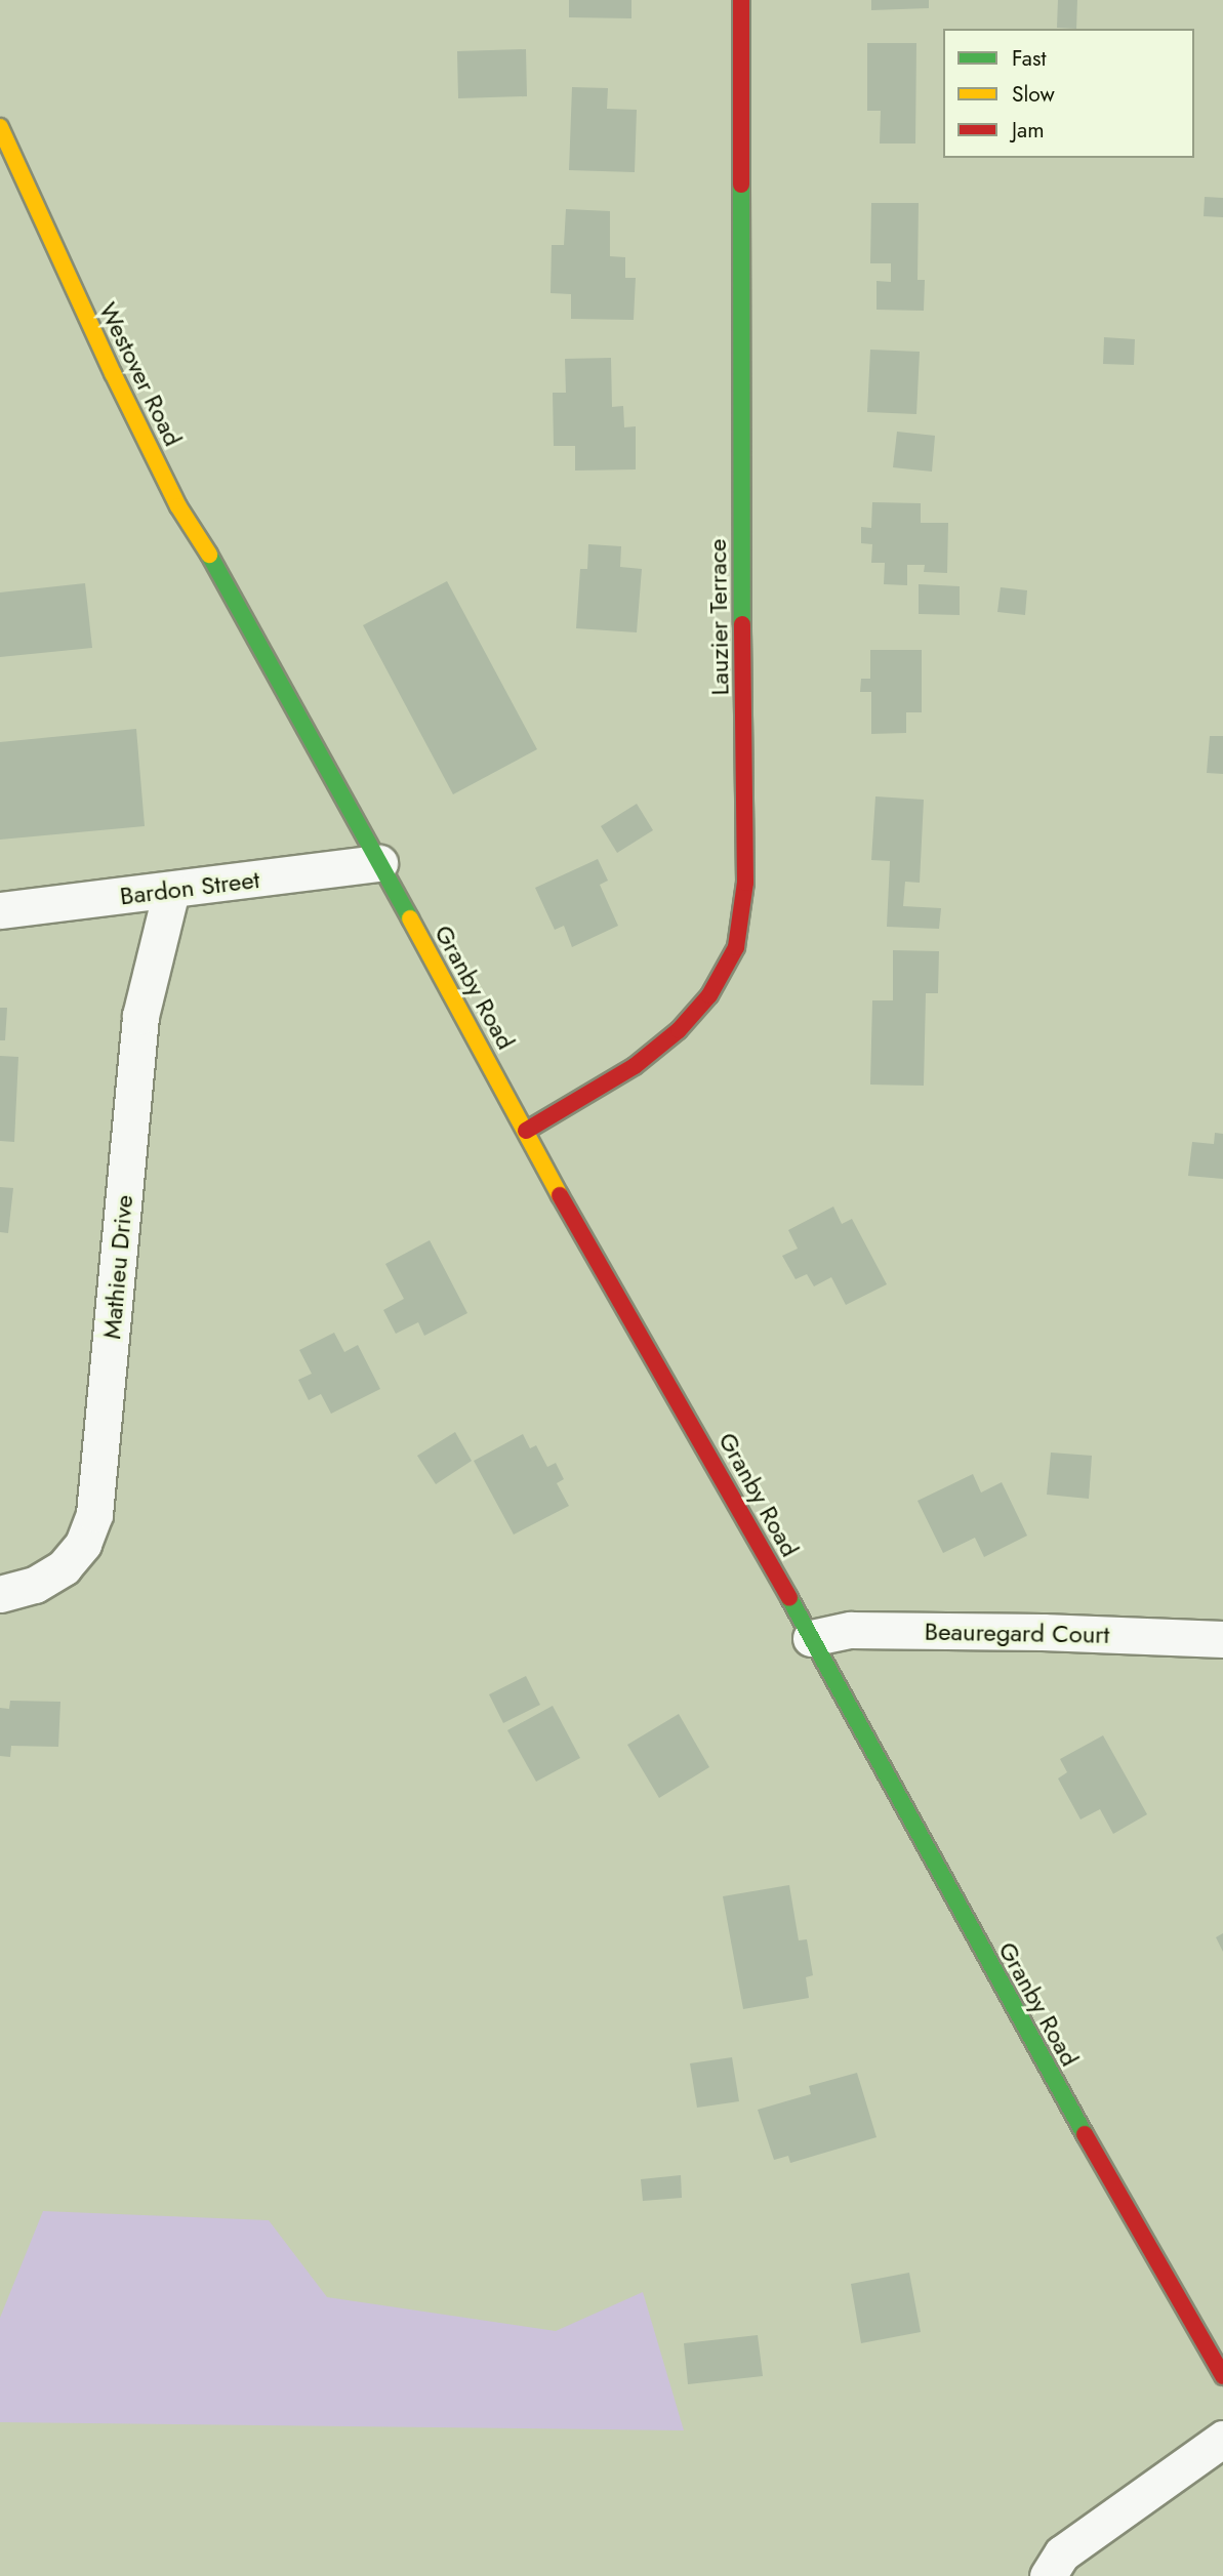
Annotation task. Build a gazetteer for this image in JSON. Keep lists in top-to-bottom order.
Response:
{
  "streets": {
    "main road": ["Westover Road", "Lauzier Terrace", "Granby Road"],
    "street": ["Bardon Street", "Mathieu Drive", "Beauregard Court"]
  },
  "crossings": [
    ["Westover Road", "Granby Road"],
    ["Lauzier Terrace", "Granby Road"],
    ["Bardon Street", "Granby Road"],
    ["Bardon Street", "Mathieu Drive"],
    ["Granby Road", "Beauregard Court"]
  ],
  "legend": ["Fast", "Slow", "Jam"]
}
